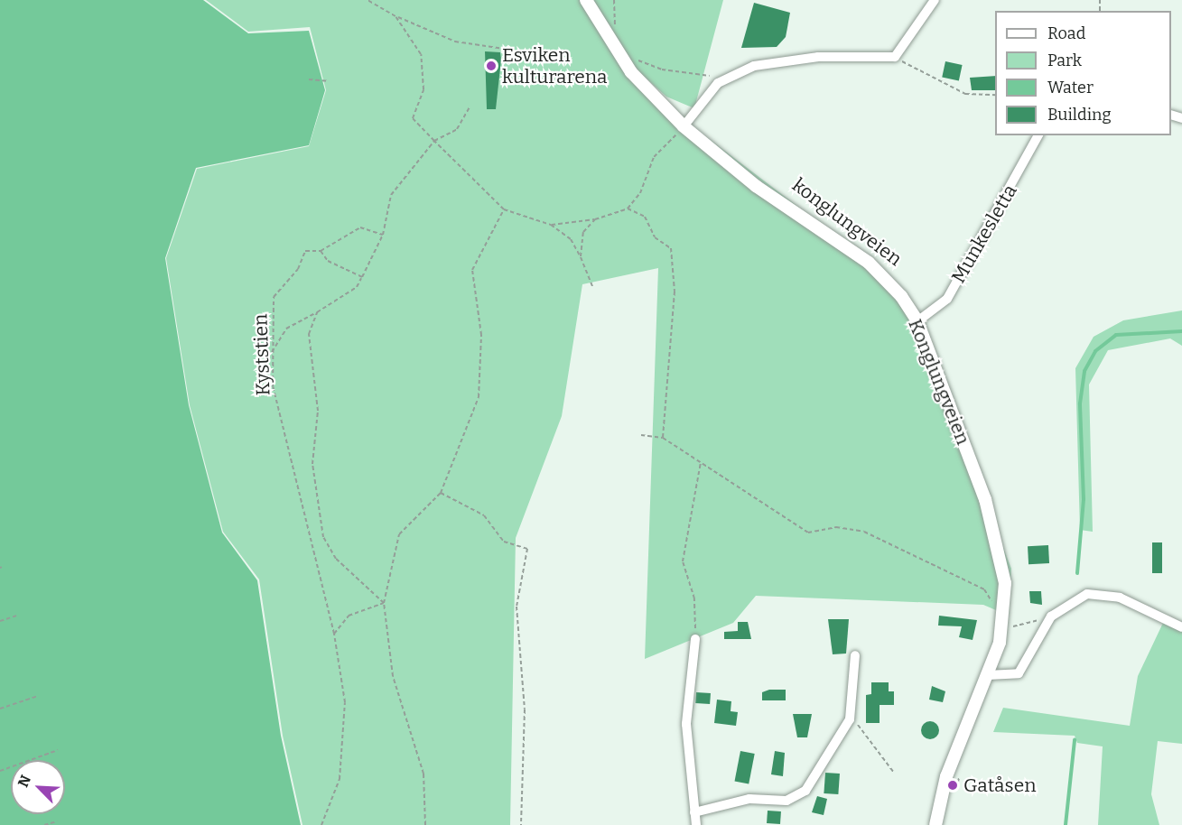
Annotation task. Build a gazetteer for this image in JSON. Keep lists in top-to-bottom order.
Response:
{
  "streets": {
    "street": ["Munkesletta", "Konglungveien"],
    "path": ["Kyststien"]
  },
  "crossings": [
    ["Munkesletta", "Konglungveien"]
  ],
  "places": ["Esviken kulturarena", "Gatåsen"],
  "legend": [
    "Road",
    "Park",
    "Water",
    "Building"
  ],
  "north": "top left"
}
